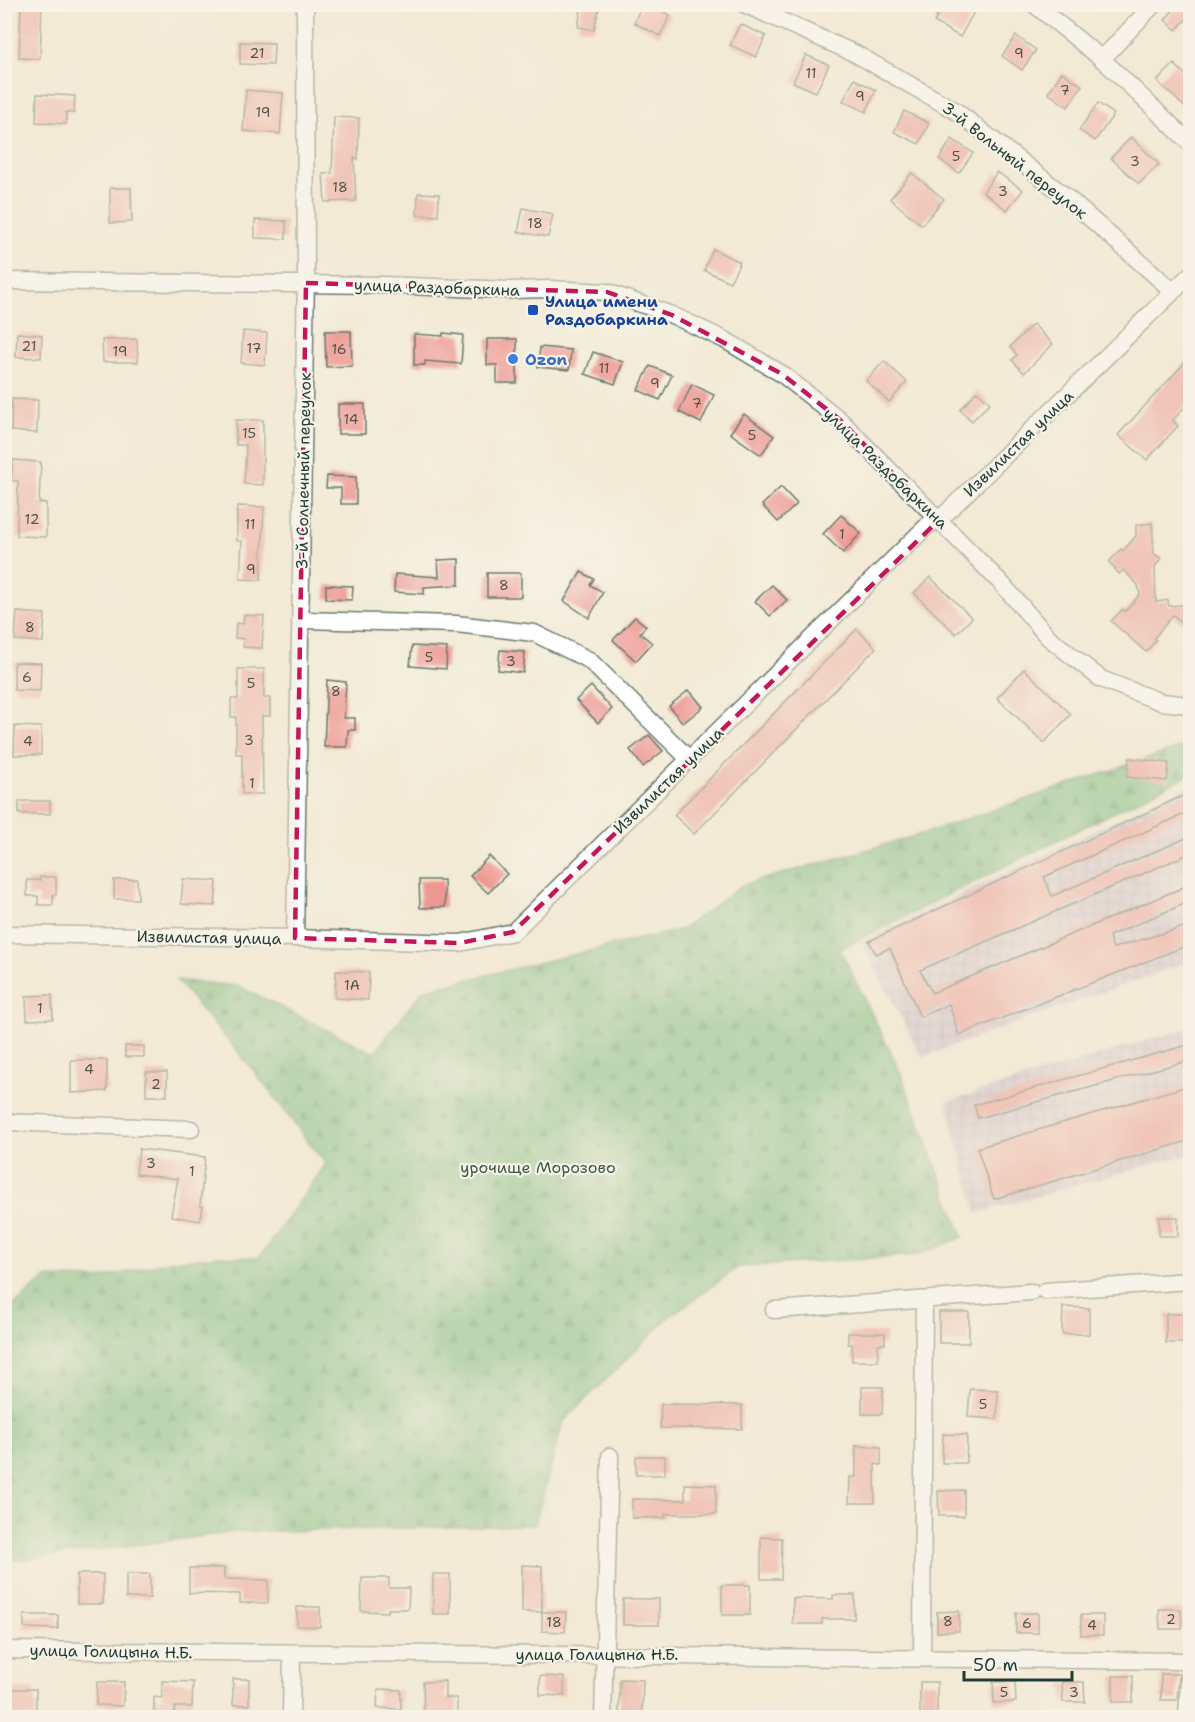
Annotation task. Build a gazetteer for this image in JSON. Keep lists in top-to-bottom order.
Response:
{
  "streets": {
    "street": [
      "3-й Вольный переулок",
      "улица Раздобаркина",
      "Извилистая улица",
      "3-й Солнечный переулок",
      "улица Голицына Н.Б."
    ]
  },
  "crossings": [
    ["3-й Вольный переулок", "Извилистая улица"],
    ["улица Раздобаркина", "Извилистая улица"],
    ["улица Раздобаркина", "3-й Солнечный переулок"],
    ["Извилистая улица", "3-й Солнечный переулок"]
  ],
  "parks": ["урочище Морозово"],
  "places": {
    "transit": ["Улица имени Раздобаркина"],
    "other": ["Ozon"]
  },
  "house_numbers": [
    "21",
    "9",
    "11",
    "7",
    "9",
    "19",
    "5",
    "3",
    "18",
    "3",
    "18",
    "21",
    "17",
    "16",
    "19",
    "11",
    "9",
    "7",
    "14",
    "15",
    "5",
    "12",
    "11",
    "1",
    "9",
    "8",
    "8",
    "5",
    "3",
    "6",
    "5",
    "8",
    "3",
    "4",
    "1",
    "1А",
    "1",
    "4",
    "2",
    "3",
    "1",
    "5",
    "2",
    "8",
    "18",
    "6",
    "4",
    "5",
    "3"
  ],
  "scale_bar": "50 m"
}
